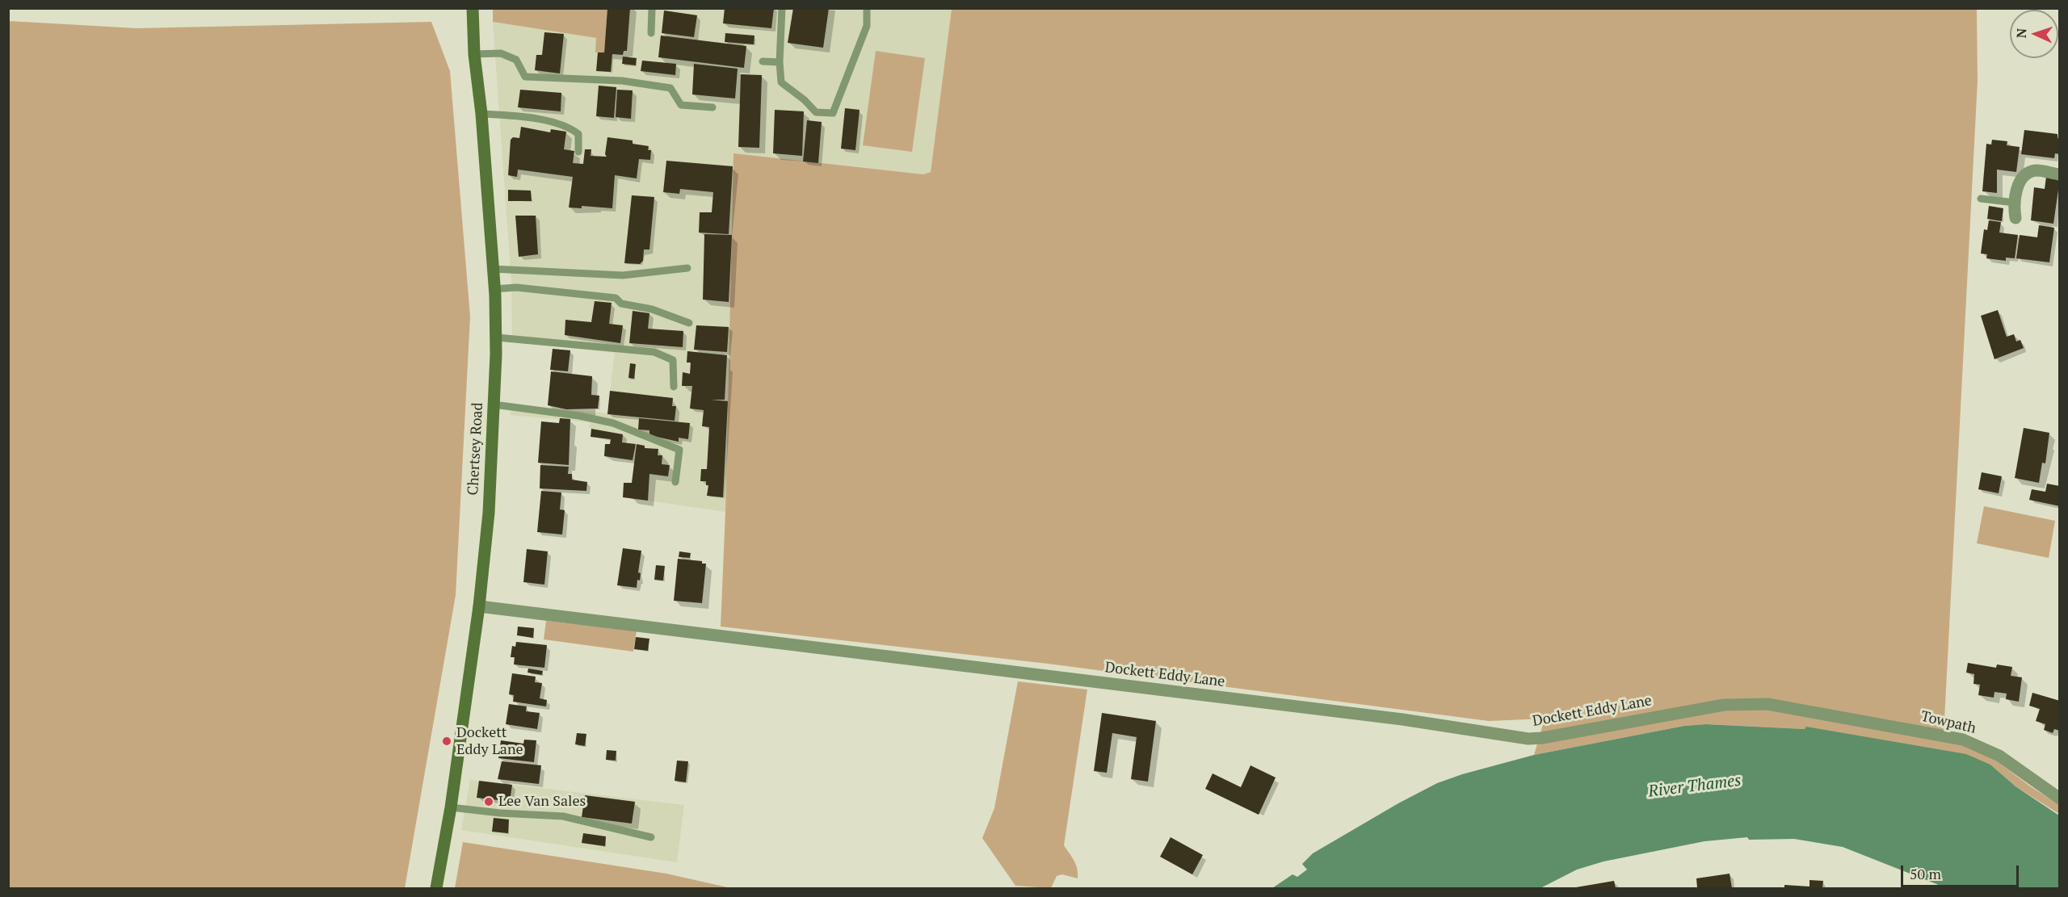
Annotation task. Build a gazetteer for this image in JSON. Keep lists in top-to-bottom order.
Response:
{
  "streets": {
    "main road": ["Chertsey Road"],
    "street": ["Dockett Eddy Lane", "Towpath"]
  },
  "crossings": [
    ["Chertsey Road", "Dockett Eddy Lane"],
    ["Dockett Eddy Lane", "Towpath"]
  ],
  "water": ["River Thames"],
  "places": ["Dockett Eddy Lane", "Lee Van Sales"],
  "scale_bar": "50 m",
  "north": "left"
}
